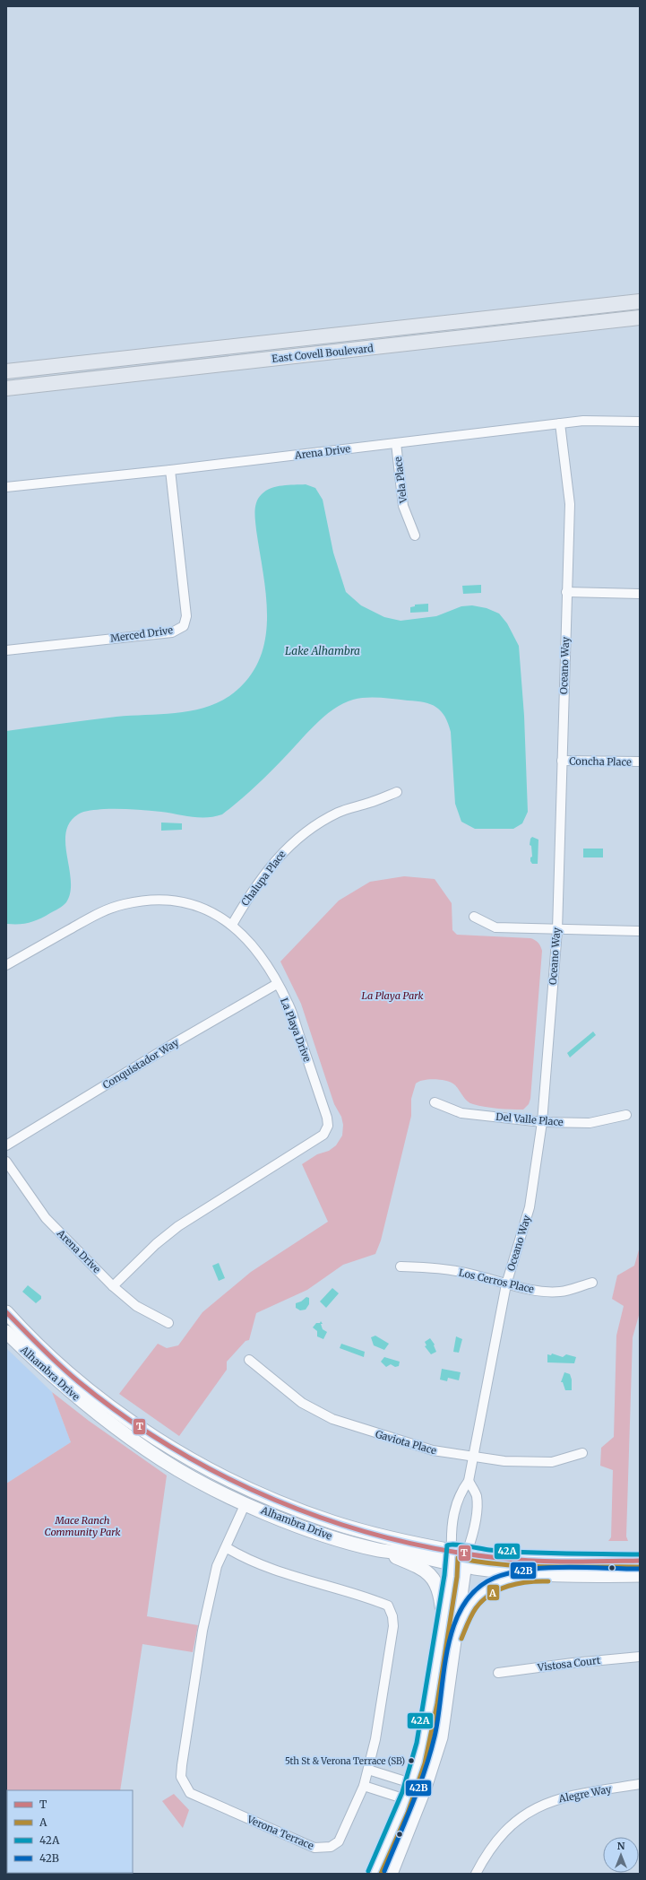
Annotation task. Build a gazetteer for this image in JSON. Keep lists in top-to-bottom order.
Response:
{
  "streets": {
    "main road": ["East Covell Boulevard", "Alhambra Drive"],
    "street": [
      "Arena Drive",
      "Vela Place",
      "Merced Drive",
      "Oceano Way",
      "Concha Place",
      "Chalupa Place",
      "La Playa Drive",
      "Conquistador Way",
      "Del Valle Place",
      "Los Cerros Place",
      "Gaviota Place",
      "Vistosa Court",
      "Alegre Way",
      "Verona Terrace"
    ]
  },
  "crossings": [
    ["Arena Drive", "Vela Place"],
    ["Arena Drive", "Merced Drive"],
    ["Arena Drive", "Oceano Way"],
    ["Arena Drive", "La Playa Drive"],
    ["Oceano Way", "Concha Place"],
    ["Oceano Way", "Del Valle Place"],
    ["Oceano Way", "Los Cerros Place"],
    ["Oceano Way", "Alhambra Drive"],
    ["Oceano Way", "Gaviota Place"],
    ["Chalupa Place", "La Playa Drive"],
    ["La Playa Drive", "Conquistador Way"],
    ["Alhambra Drive", "Verona Terrace"]
  ],
  "water": ["Lake Alhambra"],
  "parks": ["La Playa Park", "Mace Ranch Community Park"],
  "places": ["5th St & Verona Terrace (SB)"],
  "lines": [
    "transit line T",
    "transit line 42A",
    "transit line A",
    "transit line 42B"
  ],
  "legend": [
    "T",
    "A",
    "42A",
    "42B"
  ],
  "north": "top"
}
